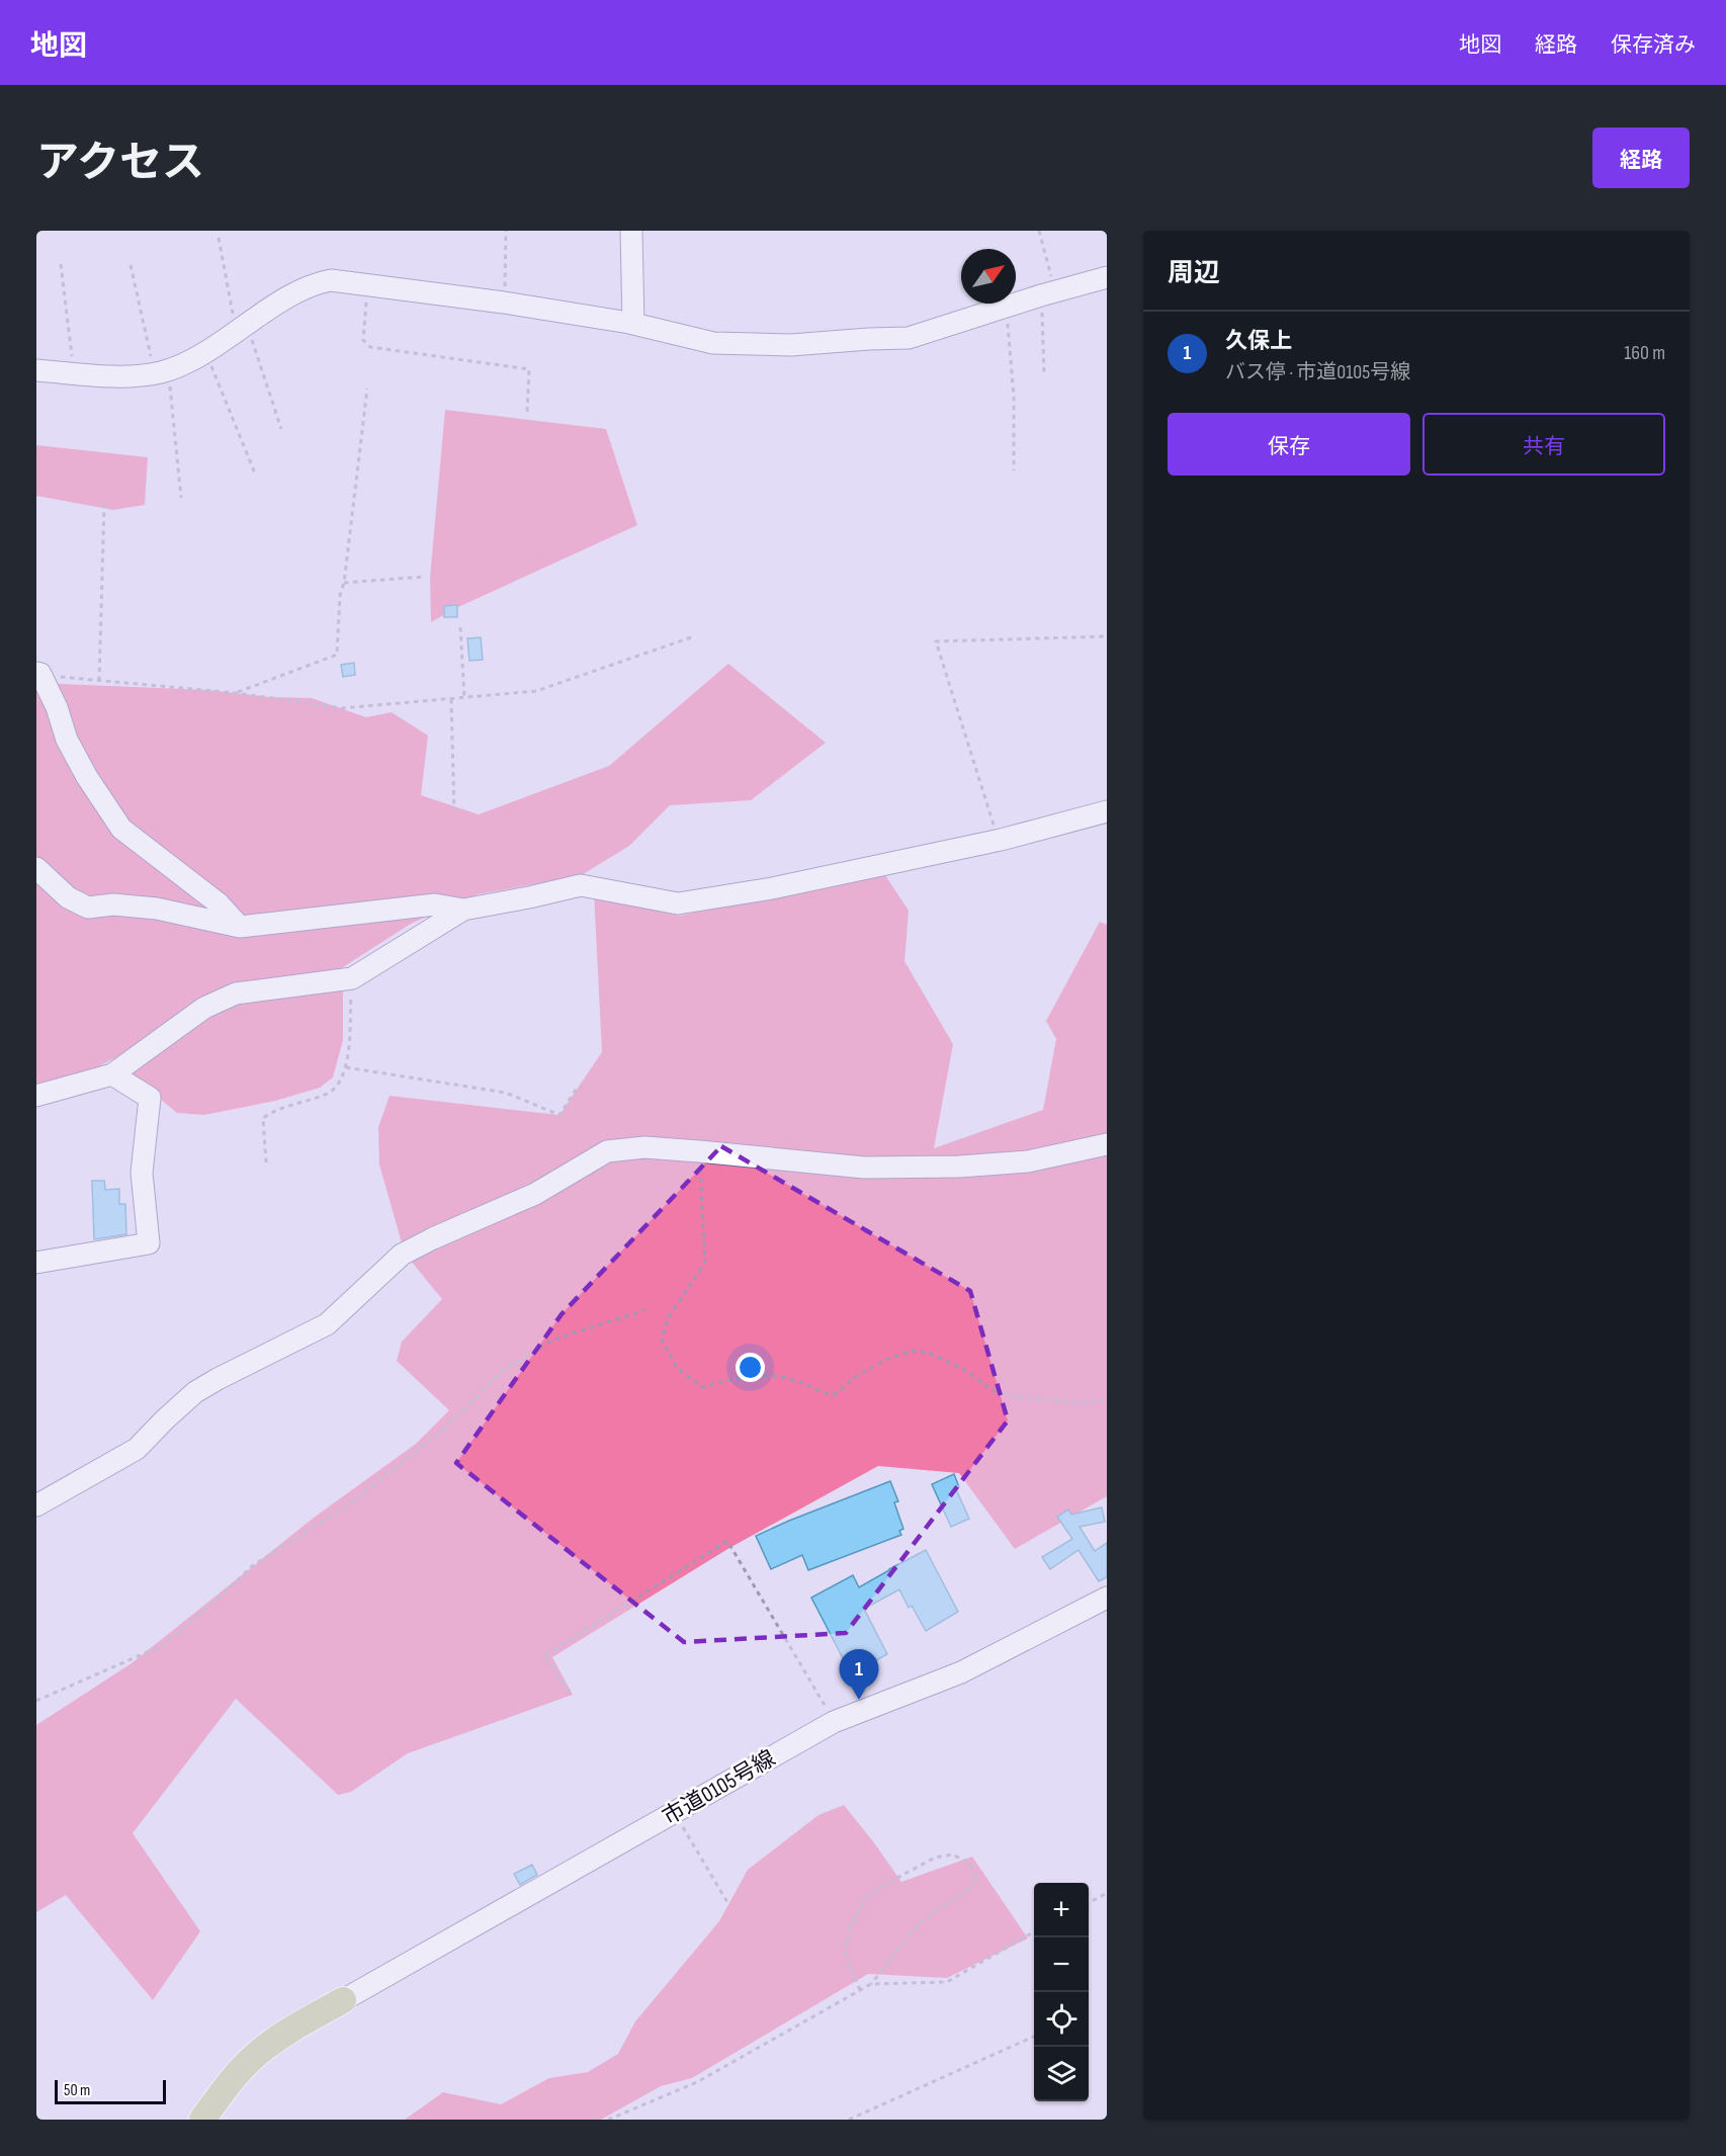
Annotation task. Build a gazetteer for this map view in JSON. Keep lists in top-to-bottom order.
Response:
{
  "streets": {
    "street": ["市道0105号線"]
  },
  "scale_bar": "50 m",
  "north": "top right",
  "page": {
    "header": "地図",
    "nav": ["地図", "経路", "保存済み"],
    "title": "アクセス",
    "buttons": [
      "経路",
      ["保存", "共有"]
    ],
    "heading": "周辺",
    "list": [
      {
        "mark": "1",
        "name": "久保上",
        "note": "バス停 · 市道0105号線",
        "value": "160 m"
      }
    ],
    "pins": "1",
    "map_buttons": ["+", "−"],
    "scale": "50 m"
  }
}
